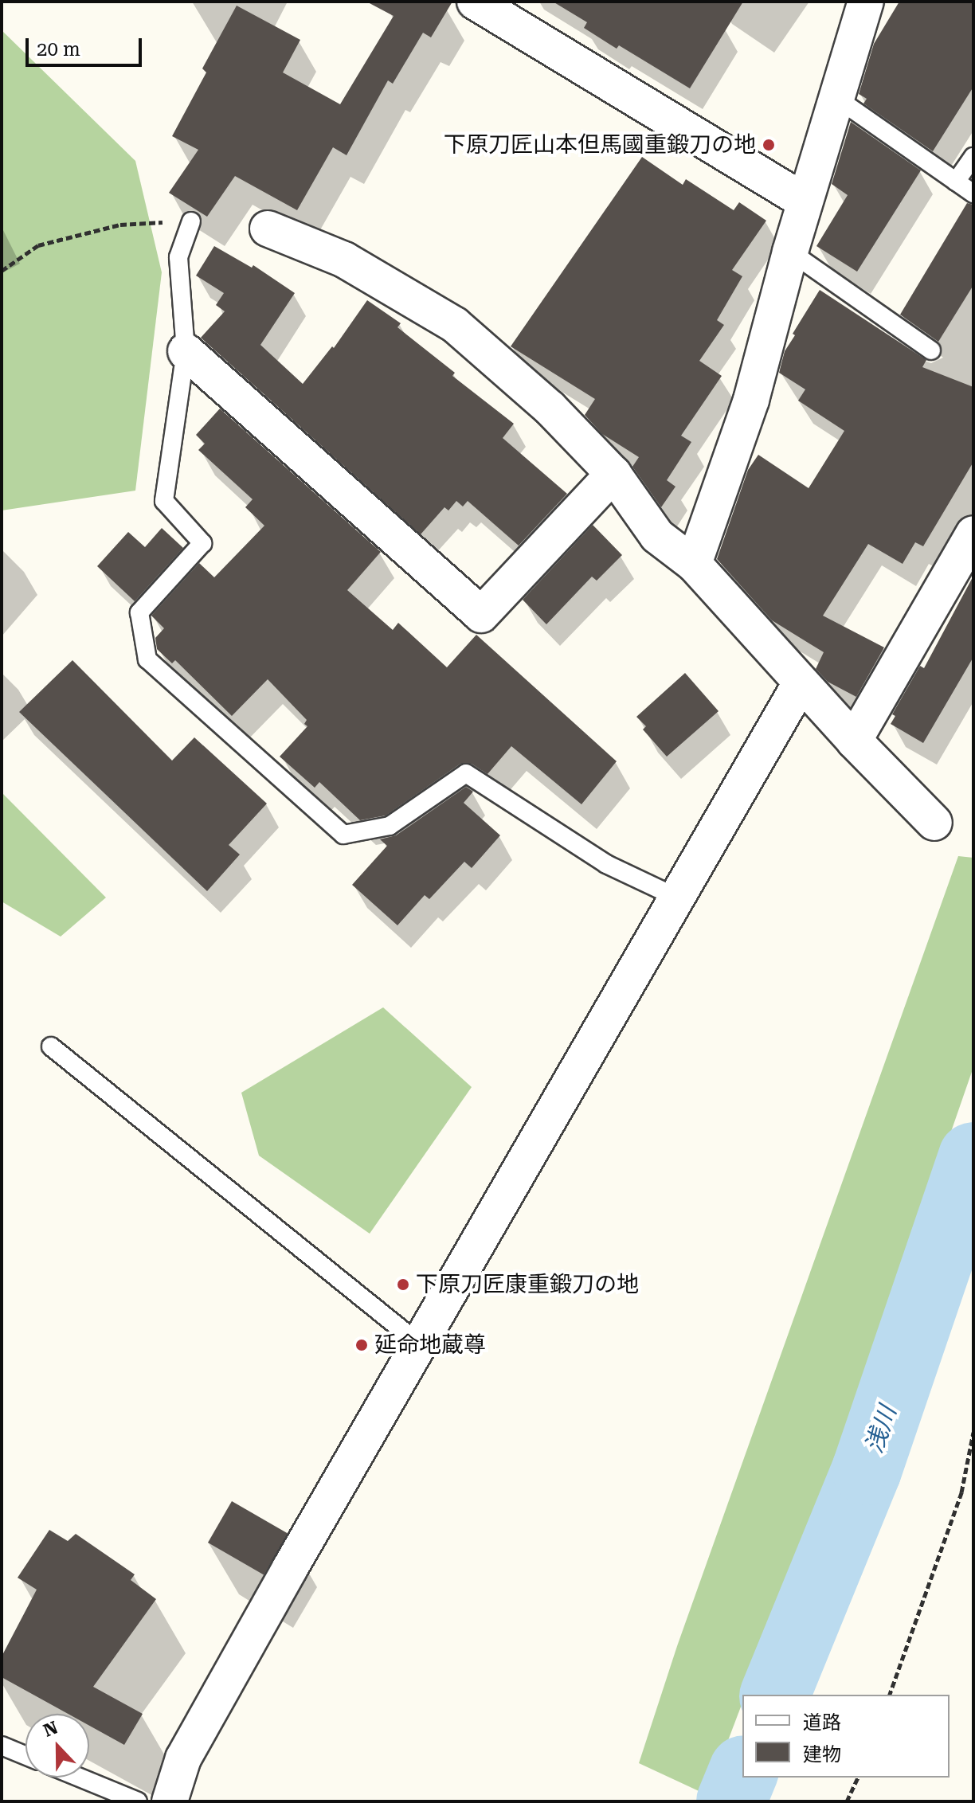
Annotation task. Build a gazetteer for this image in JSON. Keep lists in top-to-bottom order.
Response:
{
  "water": ["浅川"],
  "places": ["下原刀匠山本但馬國重鍛刀の地", "下原刀匠康重鍛刀の地", "延命地蔵尊"],
  "legend": ["道路", "建物"],
  "scale_bar": "20 m",
  "north": "top"
}
